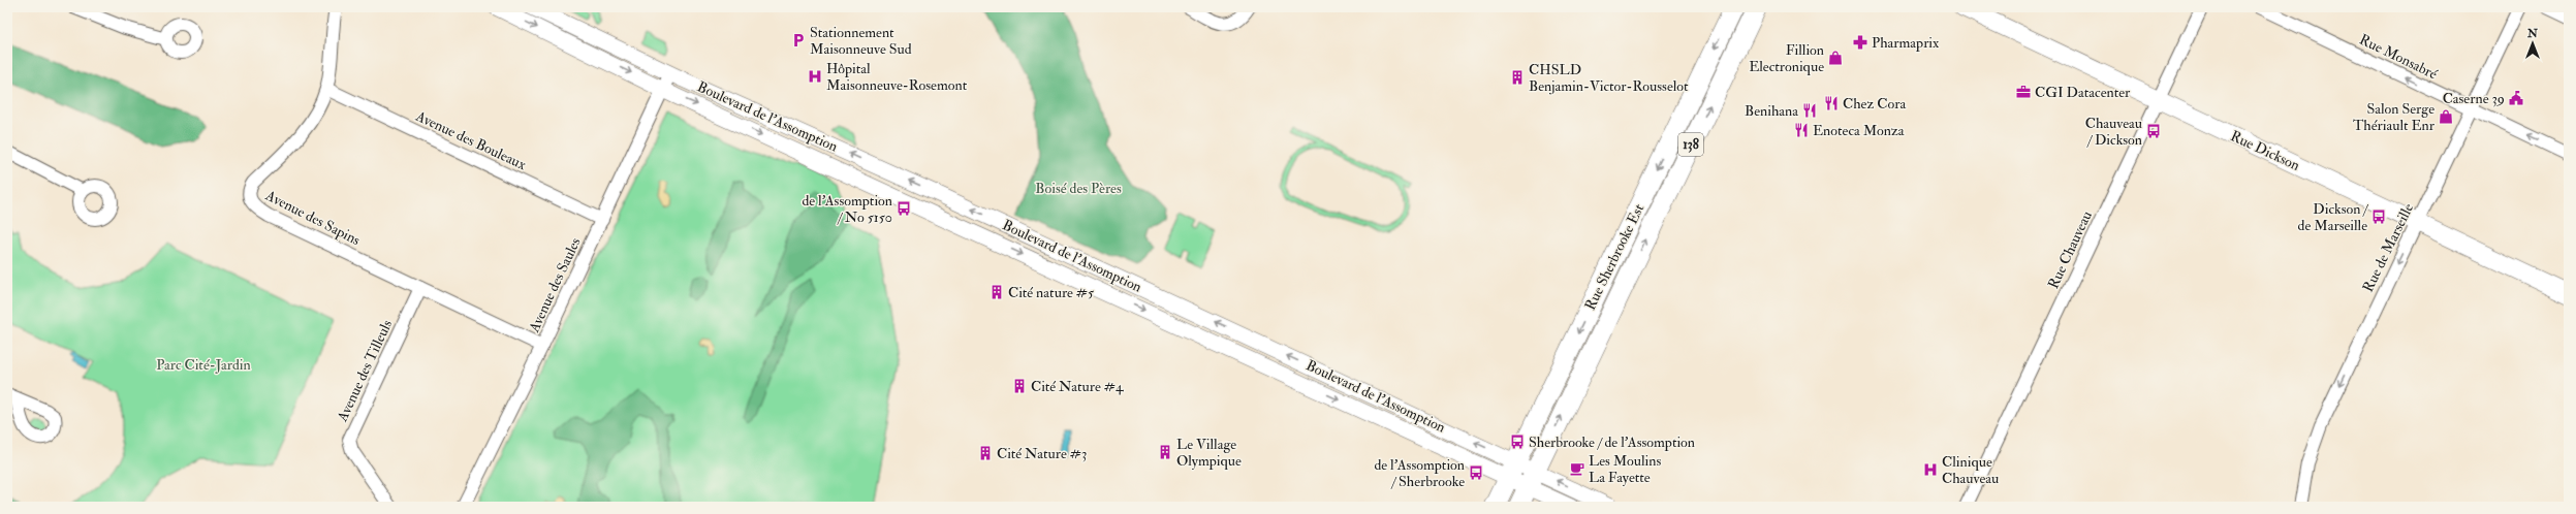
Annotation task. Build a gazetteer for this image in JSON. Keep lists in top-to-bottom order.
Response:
{
  "streets": {
    "main road": ["138", "Rue Dickson", "Rue Sherbrooke Est"],
    "street": [
      "Rue Monsabré",
      "Boulevard de l'Assomption",
      "Avenue des Bouleaux",
      "Avenue des Sapins",
      "Rue de Marseille",
      "Rue Chauveau",
      "Avenue des Saules",
      "Avenue des Tilleuls"
    ]
  },
  "crossings": [
    ["Rue Monsabré", "Rue de Marseille"],
    ["Boulevard de l'Assomption", "Rue Sherbrooke Est"],
    ["Boulevard de l'Assomption", "Avenue des Saules"],
    ["Avenue des Bouleaux", "Avenue des Sapins"],
    ["Avenue des Bouleaux", "Avenue des Saules"],
    ["Rue Dickson", "Rue de Marseille"],
    ["Rue Dickson", "Rue Chauveau"],
    ["Avenue des Sapins", "Avenue des Saules"],
    ["Avenue des Sapins", "Avenue des Tilleuls"]
  ],
  "one_way": ["Rue Monsabré", "Rue de Marseille"],
  "parks": ["Boisé des Pères", "Parc Cité-Jardin"],
  "places": {
    "parking": ["Stationnement Maisonneuve Sud"],
    "pharmacy": ["Pharmaprix"],
    "shop": ["Fillion Electronique", "Salon Serge Thériault Enr"],
    "hospital": ["Hôpital Maisonneuve-Rosemont", "Clinique Chauveau"],
    "building": [
      "CHSLD Benjamin-Victor-Rousselot",
      "Cité nature #5",
      "Cité Nature #4",
      "Le Village Olympique",
      "Cité Nature #3"
    ],
    "office": ["CGI Datacenter"],
    "public building": ["Caserne 39"],
    "restaurant": ["Chez Cora", "Benihana", "Enoteca Monza"],
    "bus stop": [
      "Chauveau / Dickson",
      "de l'Assomption / No 5150",
      "Dickson / de Marseille",
      "Sherbrooke / de l'Assomption",
      "de l'Assomption / Sherbrooke"
    ],
    "cafe": ["Les Moulins La Fayette"]
  },
  "north": "top"
}
